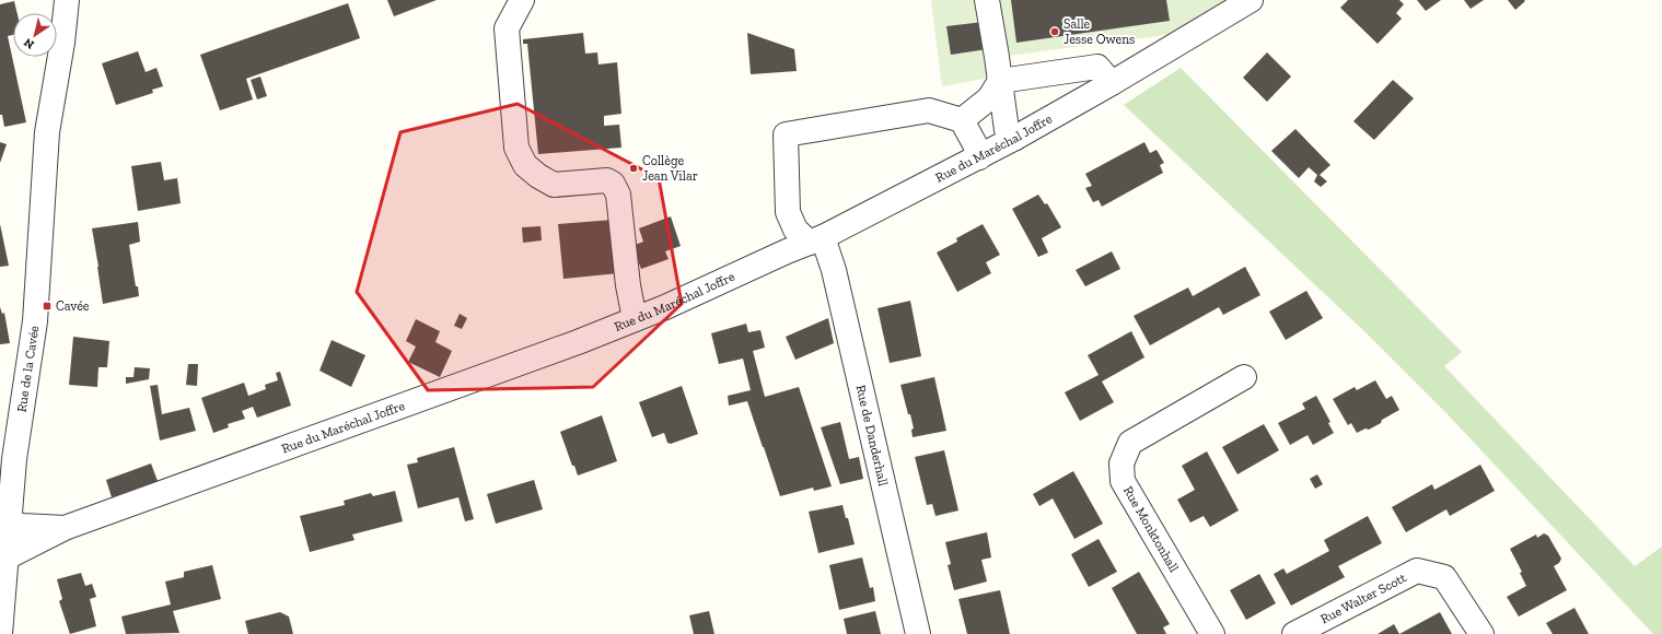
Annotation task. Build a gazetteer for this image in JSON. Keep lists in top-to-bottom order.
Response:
{
  "streets": {
    "street": [
      "Rue du Maréchal Joffre",
      "Rue de la Cavée",
      "Rue de Danderhall",
      "Rue Monktonhall",
      "Rue Walter Scott"
    ]
  },
  "crossings": [
    ["Rue du Maréchal Joffre", "Rue de la Cavée"],
    ["Rue du Maréchal Joffre", "Rue de Danderhall"]
  ],
  "places": {
    "other": ["Salle Jesse Owens", "Collège Jean Vilar"],
    "transit": ["Cavée"]
  },
  "north": "bottom left"
}
